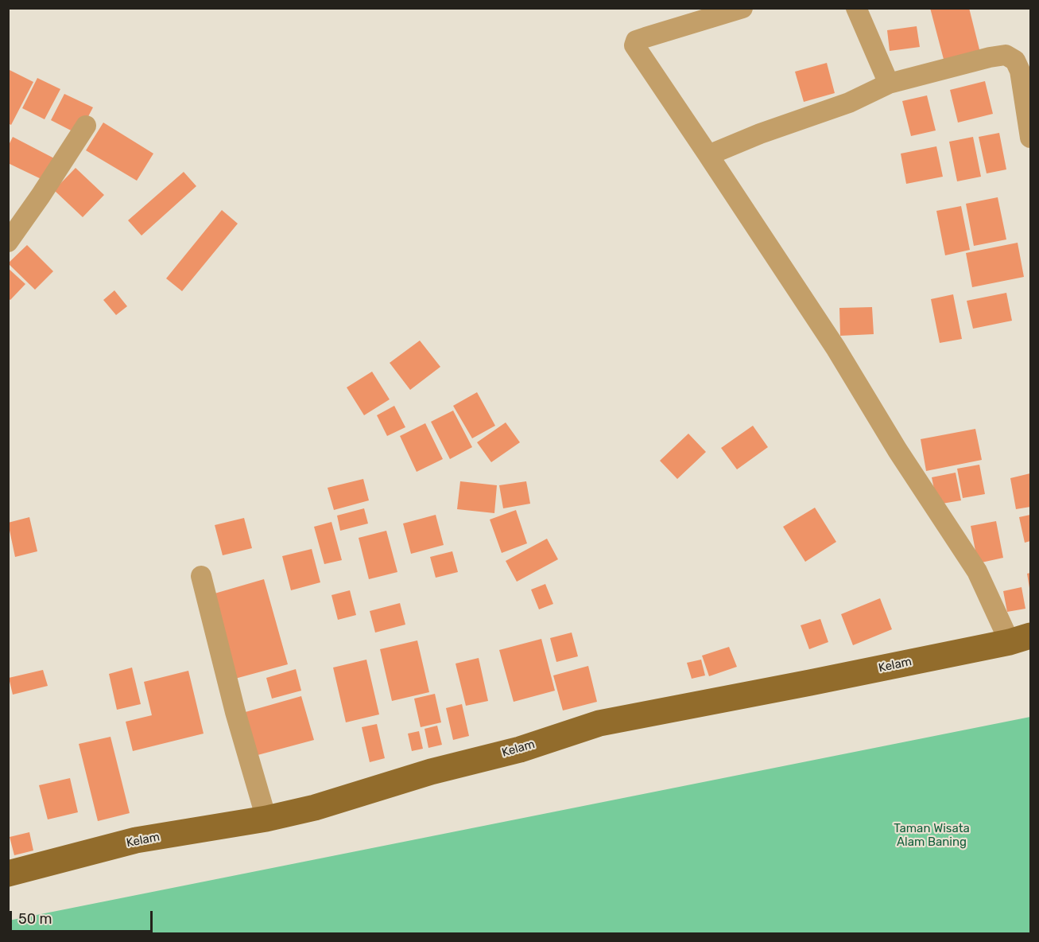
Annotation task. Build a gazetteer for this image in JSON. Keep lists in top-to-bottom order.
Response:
{
  "streets": {
    "main road": ["Kelam"]
  },
  "parks": ["Taman Wisata Alam Baning"],
  "scale_bar": "50 m"
}
